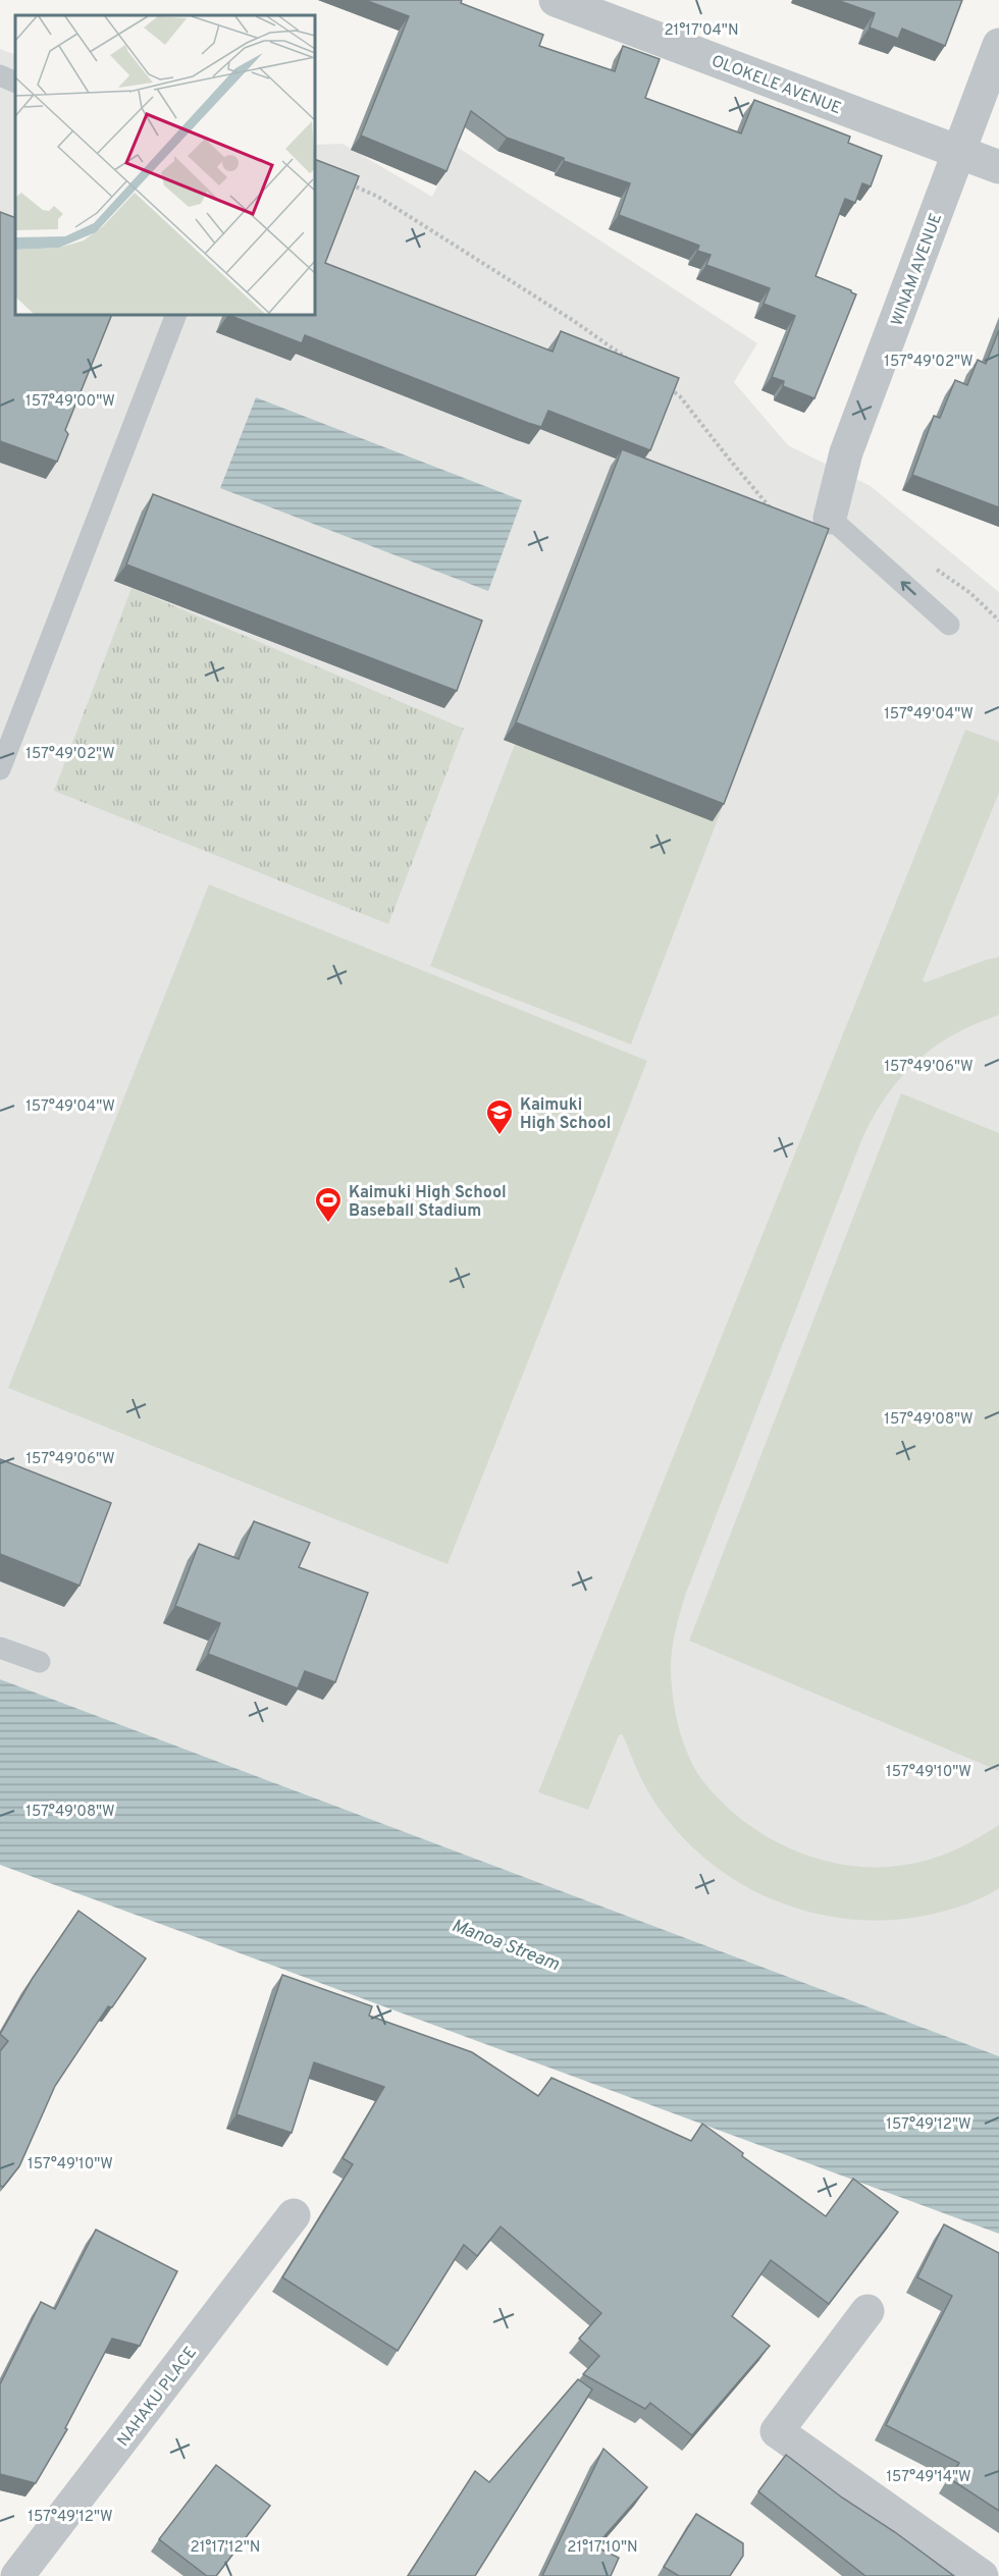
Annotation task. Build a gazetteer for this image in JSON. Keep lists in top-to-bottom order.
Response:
{
  "streets": {
    "street": ["OLOKELE AVENUE", "WINAM AVENUE", "NAHAKU PLACE"]
  },
  "crossings": [
    ["OLOKELE AVENUE", "WINAM AVENUE"]
  ],
  "water": ["Manoa Stream"],
  "places": {
    "school or university": ["Kaimuki High School"],
    "sports": ["Kaimuki High School Baseball Stadium"]
  },
  "coordinates": [
    "21°17'04\"N",
    "157°49'02\"W",
    "157°49'00\"W",
    "157°49'04\"W",
    "157°49'06\"W",
    "157°49'08\"W",
    "157°49'10\"W",
    "157°49'12\"W",
    "157°49'14\"W",
    "21°17'12\"N",
    "21°17'10\"N"
  ]
}
